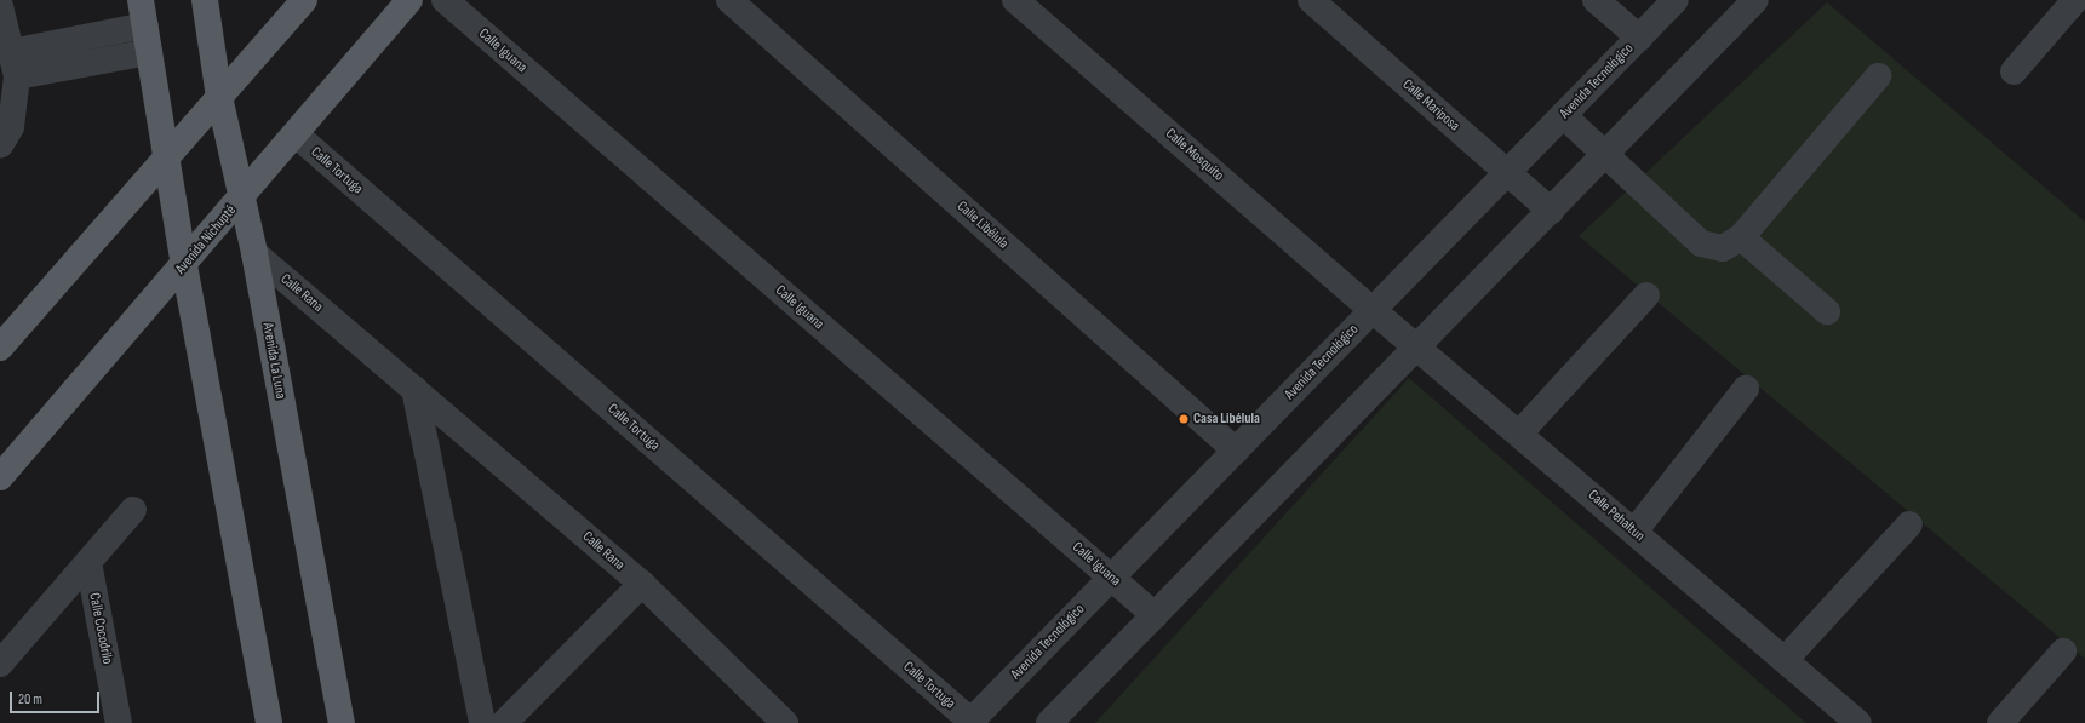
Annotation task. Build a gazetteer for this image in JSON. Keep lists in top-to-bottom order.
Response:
{
  "streets": {
    "main road": ["Avenida Nichupté", "Avenida La Luna"],
    "street": [
      "Calle Iguana",
      "Avenida Tecnológico",
      "Calle Mariposa",
      "Calle Mosquito",
      "Calle Tortuga",
      "Calle Libélula",
      "Calle Rana",
      "Calle Pehaltun",
      "Calle Cocodrilo"
    ]
  },
  "crossings": [
    ["Calle Iguana", "Avenida Tecnológico"],
    ["Avenida Tecnológico", "Calle Mariposa"],
    ["Avenida Tecnológico", "Calle Mosquito"],
    ["Avenida Tecnológico", "Calle Tortuga"],
    ["Avenida Tecnológico", "Calle Libélula"],
    ["Avenida Tecnológico", "Calle Pehaltun"],
    ["Calle Mosquito", "Calle Pehaltun"],
    ["Calle Tortuga", "Avenida Nichupté"],
    ["Avenida Nichupté", "Avenida La Luna"],
    ["Calle Rana", "Avenida La Luna"]
  ],
  "places": ["Casa Libélula"],
  "scale_bar": "20 m"
}
